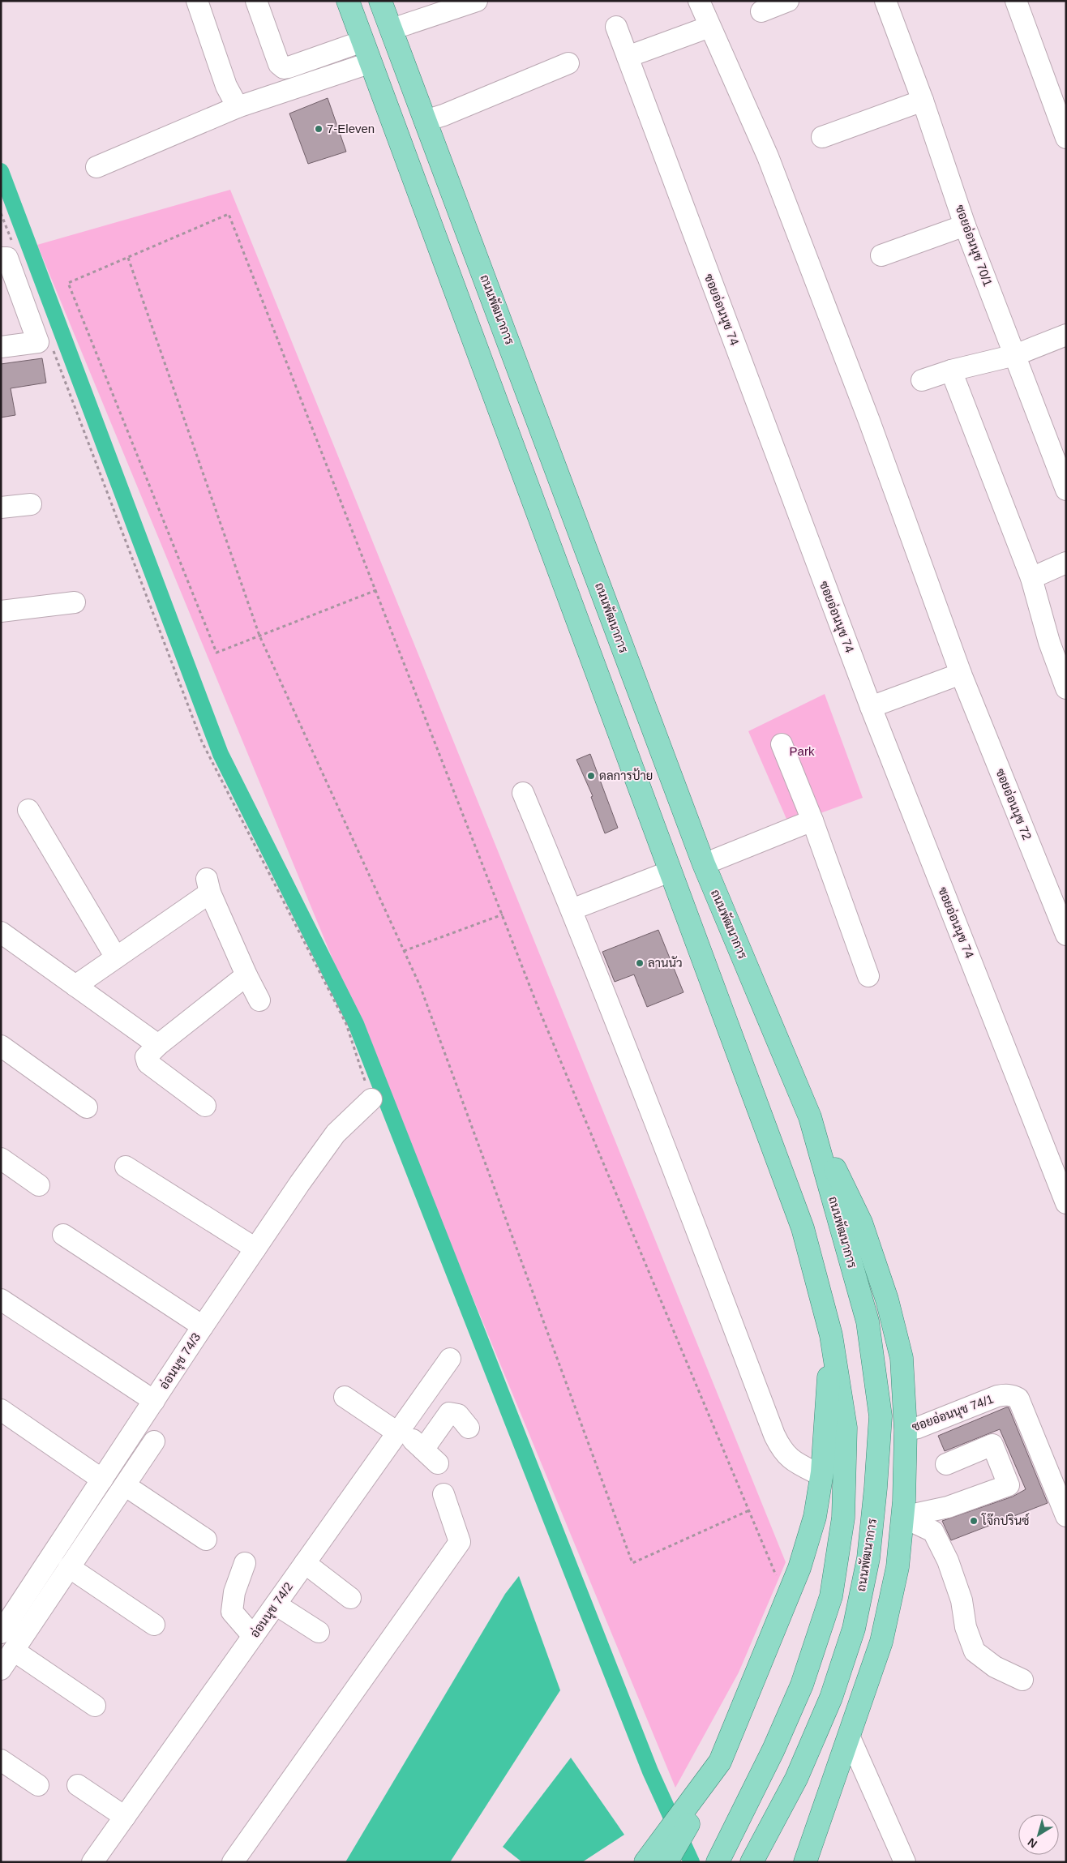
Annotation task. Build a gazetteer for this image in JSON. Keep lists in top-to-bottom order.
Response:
{
  "streets": {
    "main road": ["ถนนพัฒนาการ"],
    "street": [
      "ซอยอ่อนนุช 70/1",
      "ซอยอ่อนนุช 74",
      "ซอยอ่อนนุช 72",
      "อ่อนนุช 74/3",
      "ซอยอ่อนนุช 74/1",
      "อ่อนนุช 74/2"
    ]
  },
  "parks": ["Park"],
  "places": [
    "7-Eleven",
    "ดลการป้าย",
    "ลานนัว",
    "โจ๊กปรินซ์"
  ],
  "north": "bottom left"
}
